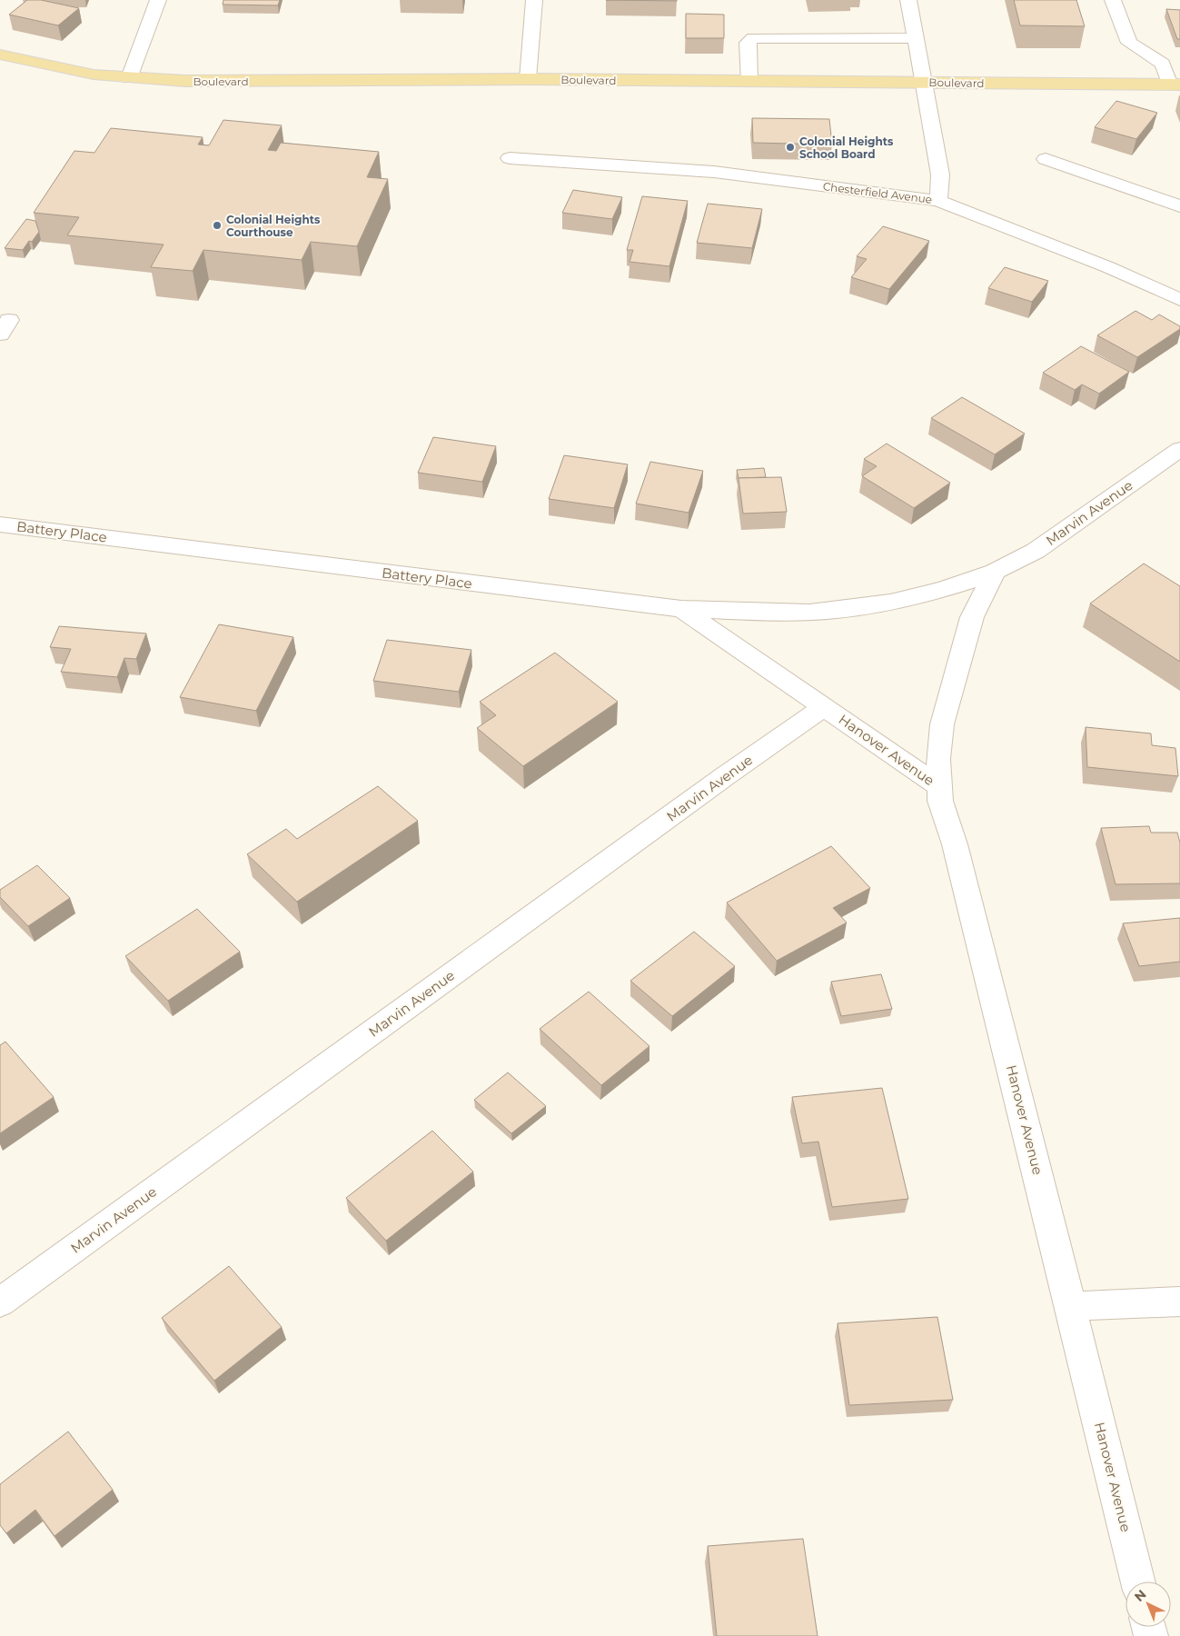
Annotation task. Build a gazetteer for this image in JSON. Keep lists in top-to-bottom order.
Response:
{
  "streets": {
    "main road": ["Boulevard"],
    "street": [
      "Chesterfield Avenue",
      "Marvin Avenue",
      "Battery Place",
      "Hanover Avenue"
    ]
  },
  "crossings": [
    ["Marvin Avenue", "Battery Place"],
    ["Marvin Avenue", "Hanover Avenue"],
    ["Battery Place", "Hanover Avenue"]
  ],
  "places": ["Colonial Heights School Board", "Colonial Heights Courthouse"],
  "north": "top left"
}
